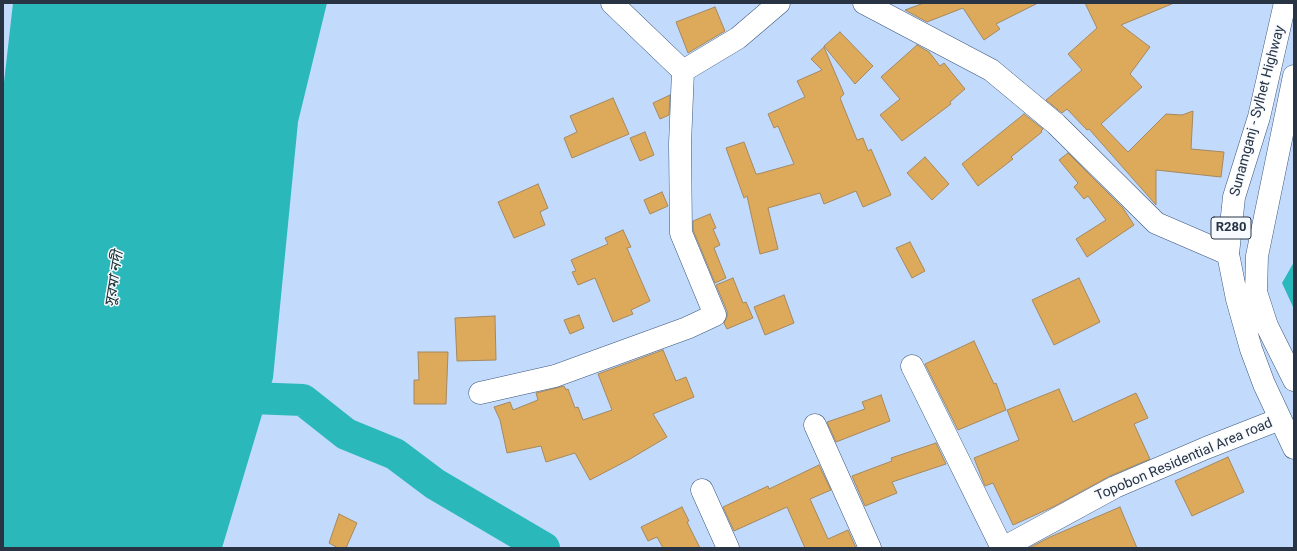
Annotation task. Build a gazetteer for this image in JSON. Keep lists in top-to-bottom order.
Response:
{
  "streets": {
    "street": ["Sunamganj - Sylhet Highway", "R280", "Topobon Residential Area road"]
  },
  "crossings": [
    ["Sunamganj - Sylhet Highway", "Topobon Residential Area road"]
  ],
  "water": ["সুরমা নদী"]
}
